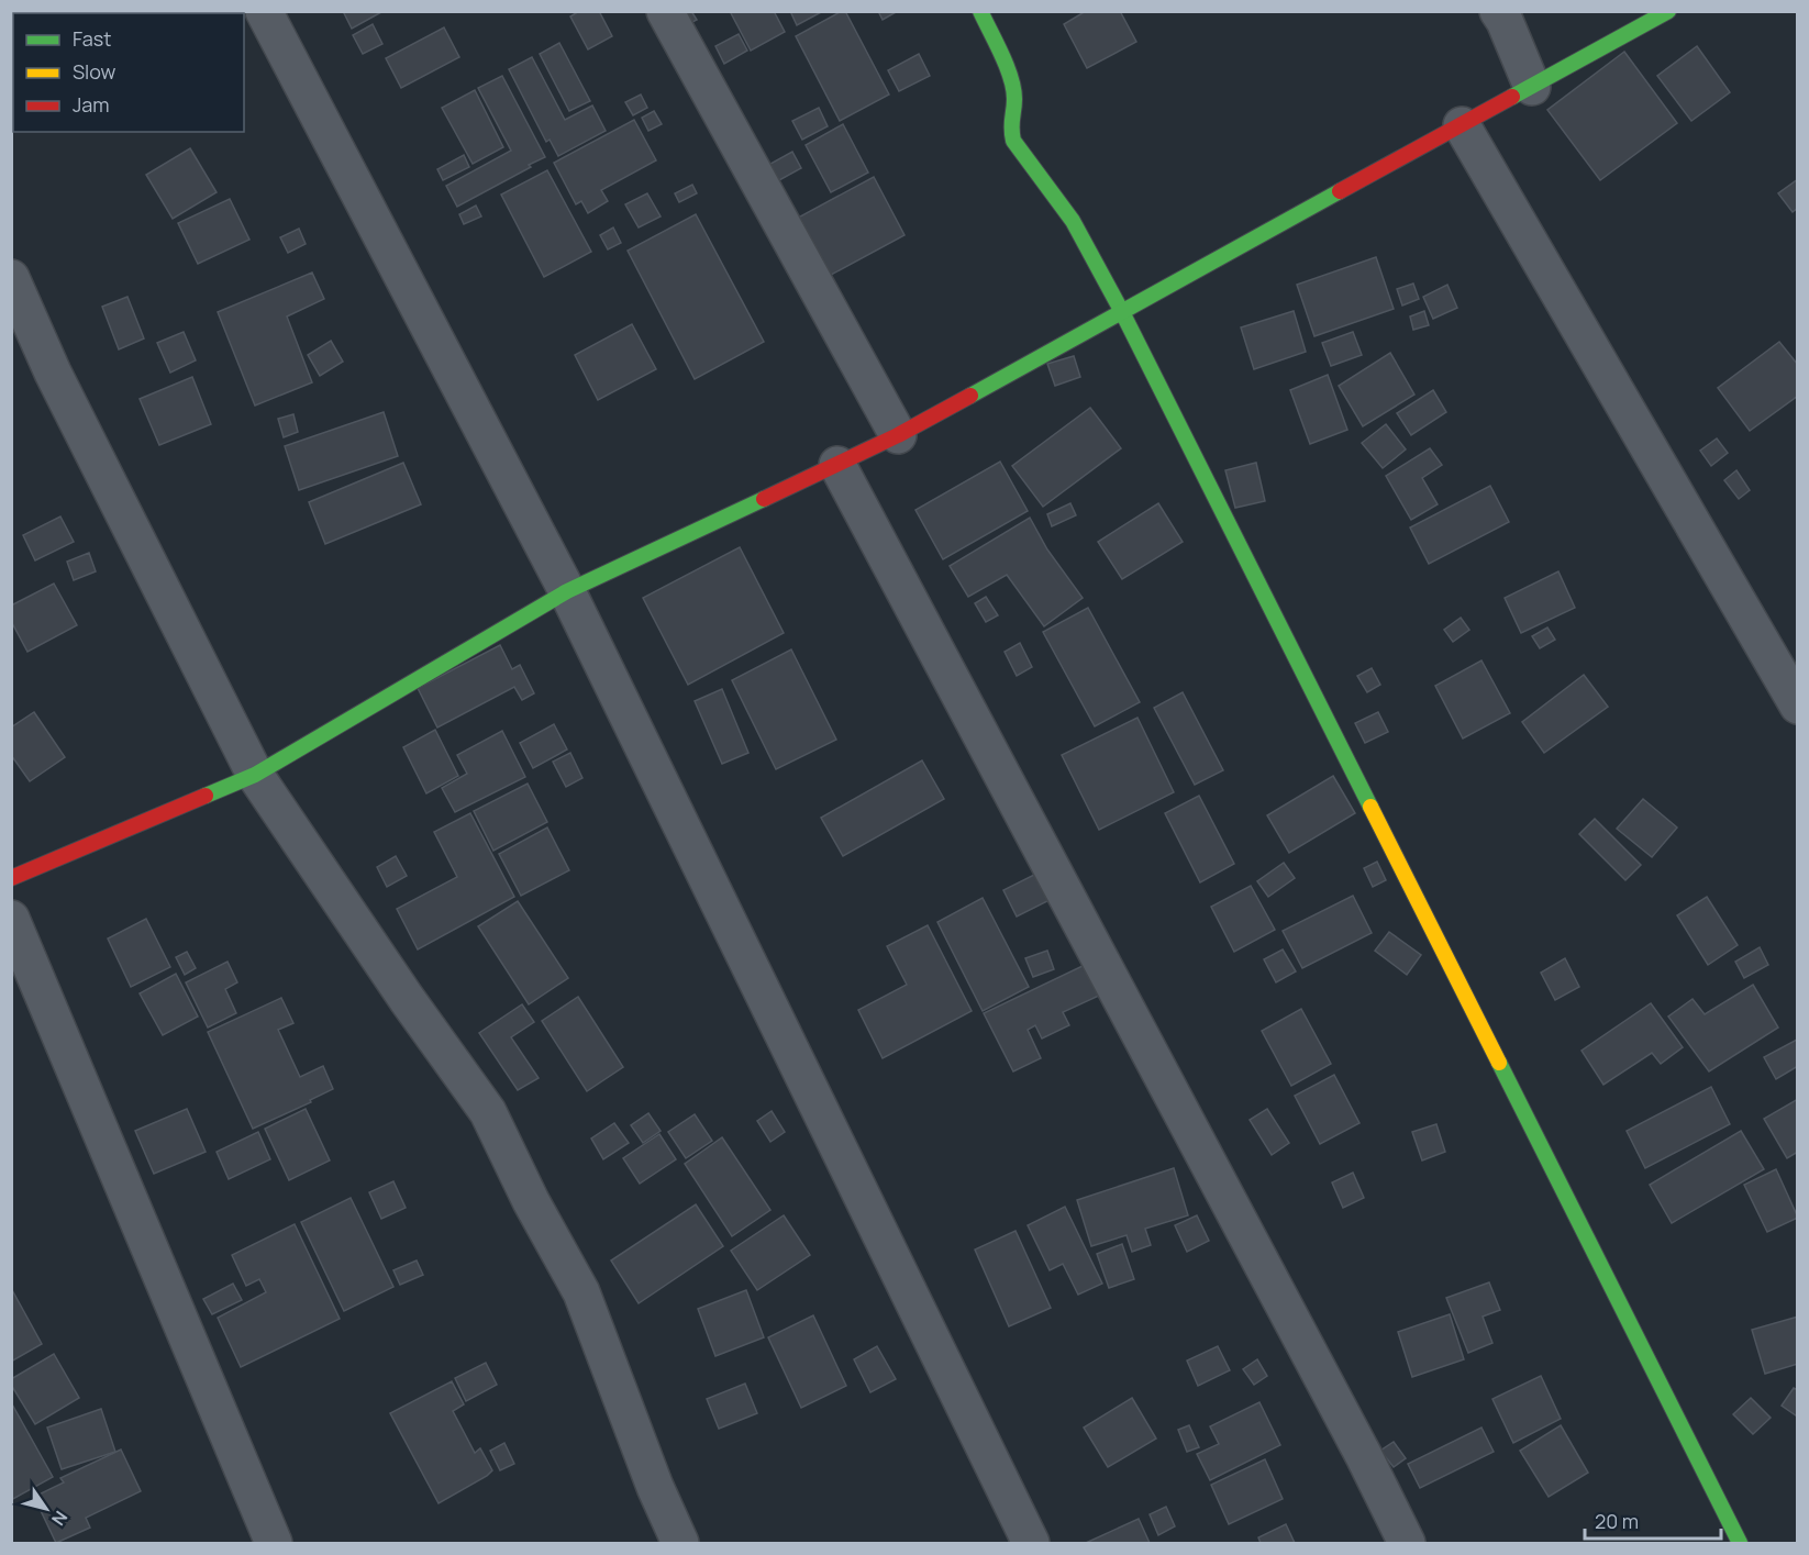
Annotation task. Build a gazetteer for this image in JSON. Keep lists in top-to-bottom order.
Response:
{
  "legend": ["Fast", "Slow", "Jam"],
  "scale_bar": "20 m",
  "north": "bottom right"
}
